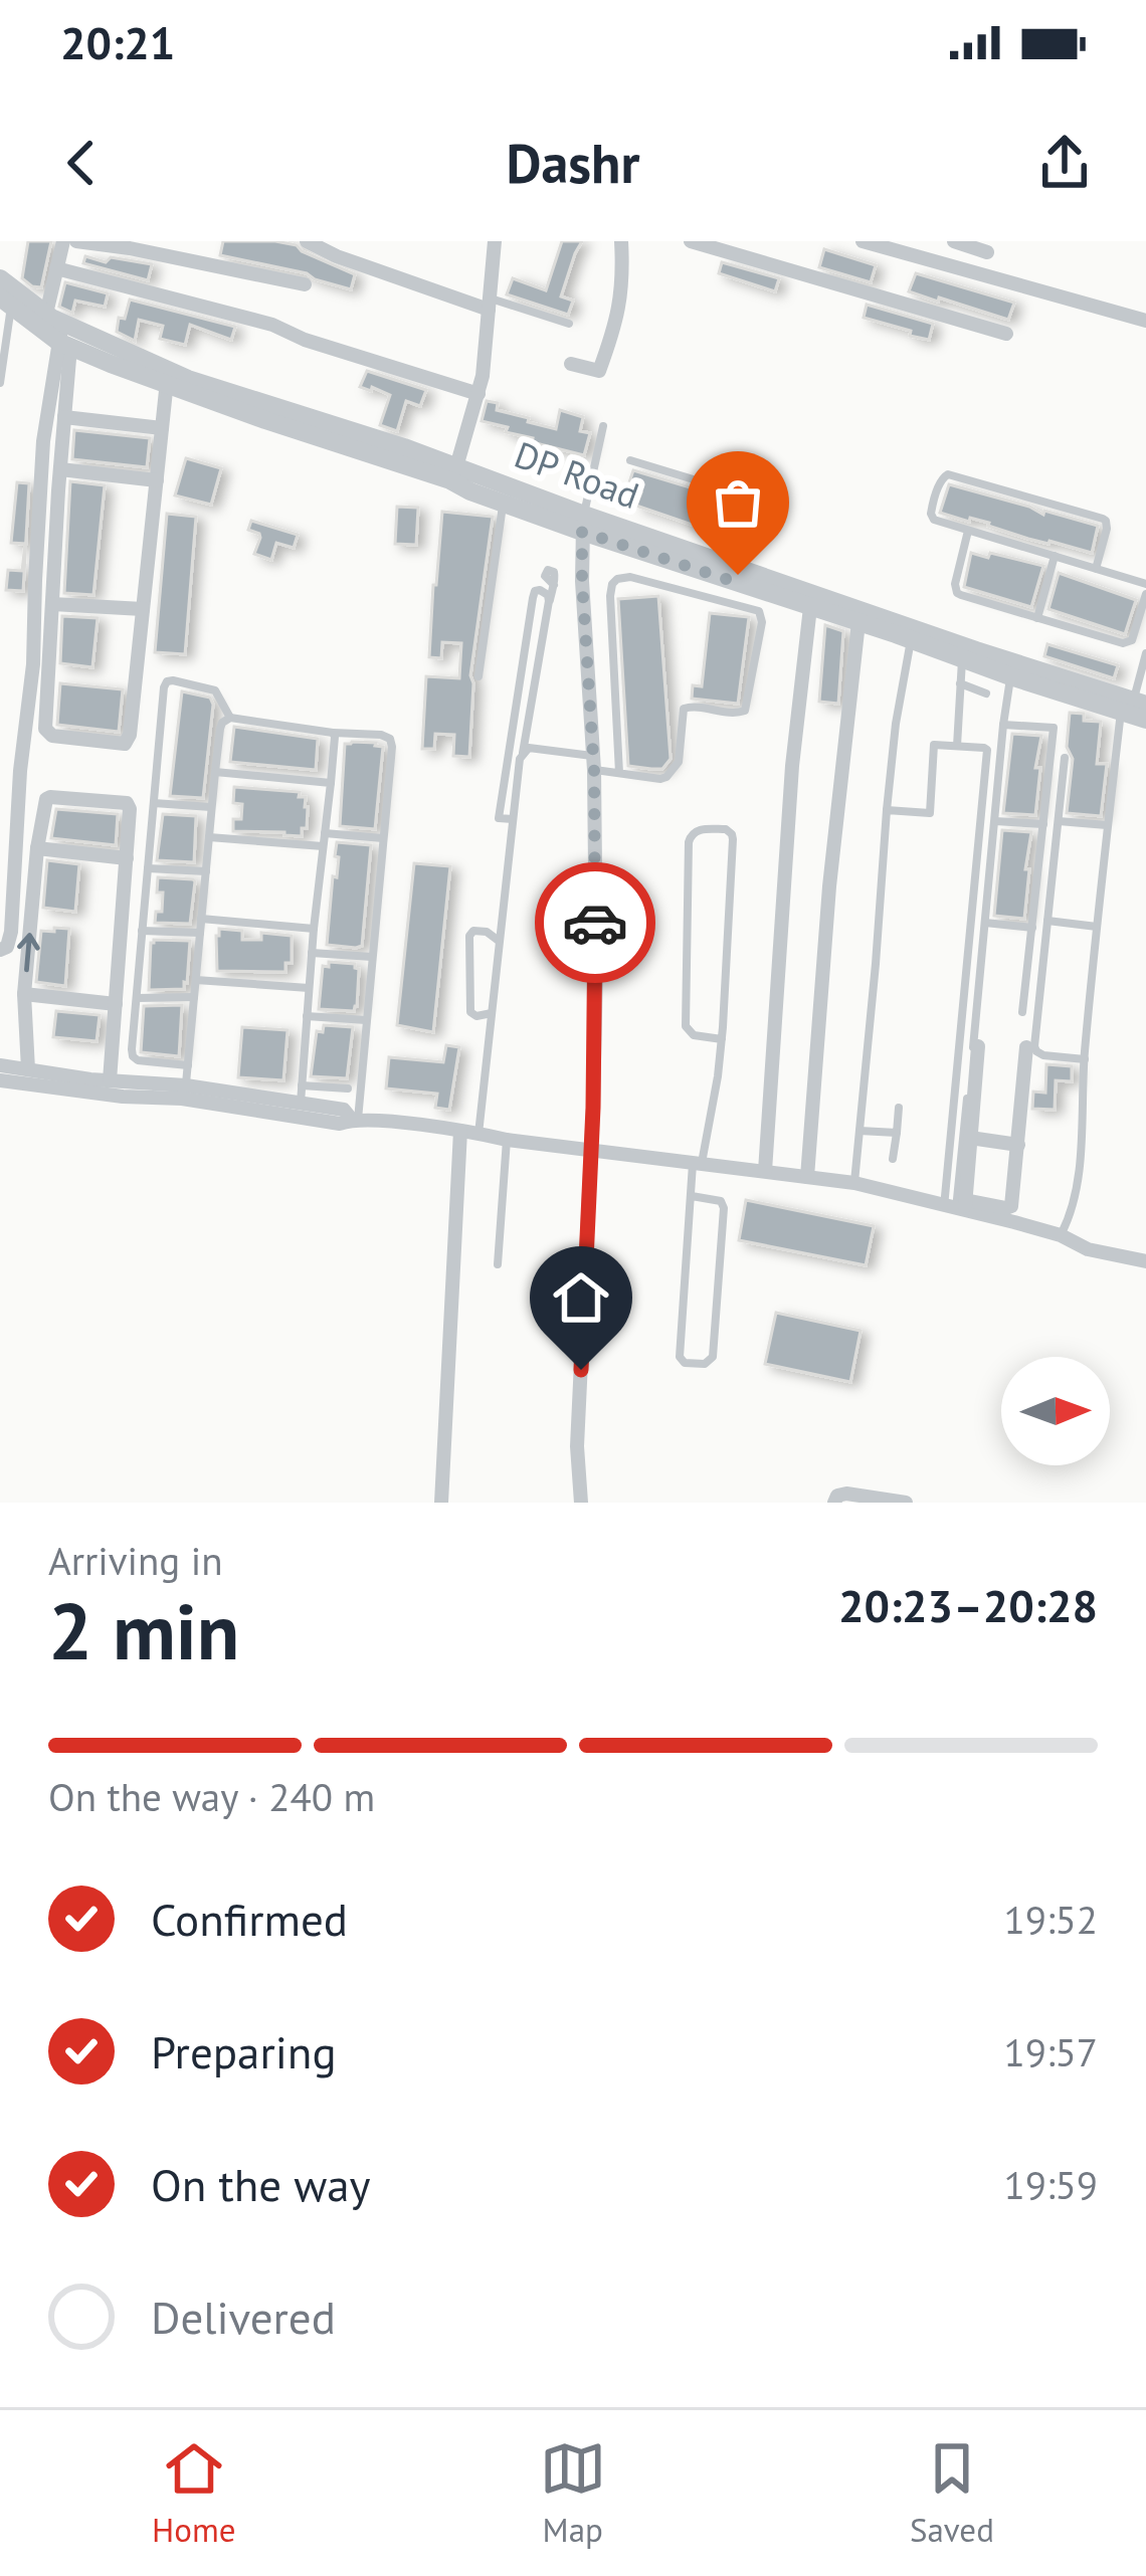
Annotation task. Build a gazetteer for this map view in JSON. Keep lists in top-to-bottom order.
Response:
{
  "streets": {
    "street": ["DP Road"]
  },
  "north": "right",
  "page": {
    "status": "20:21",
    "header": "Dashr",
    "heading": ["2 min", "Arriving in", "20:23–20:28"],
    "bar": "On the way · 240 m",
    "list": [
      ["Confirmed", "19:52"],
      ["Preparing", "19:57"],
      ["On the way", "19:59"],
      "Delivered"
    ],
    "tabs": ["Home", "Map", "Saved"]
  }
}
